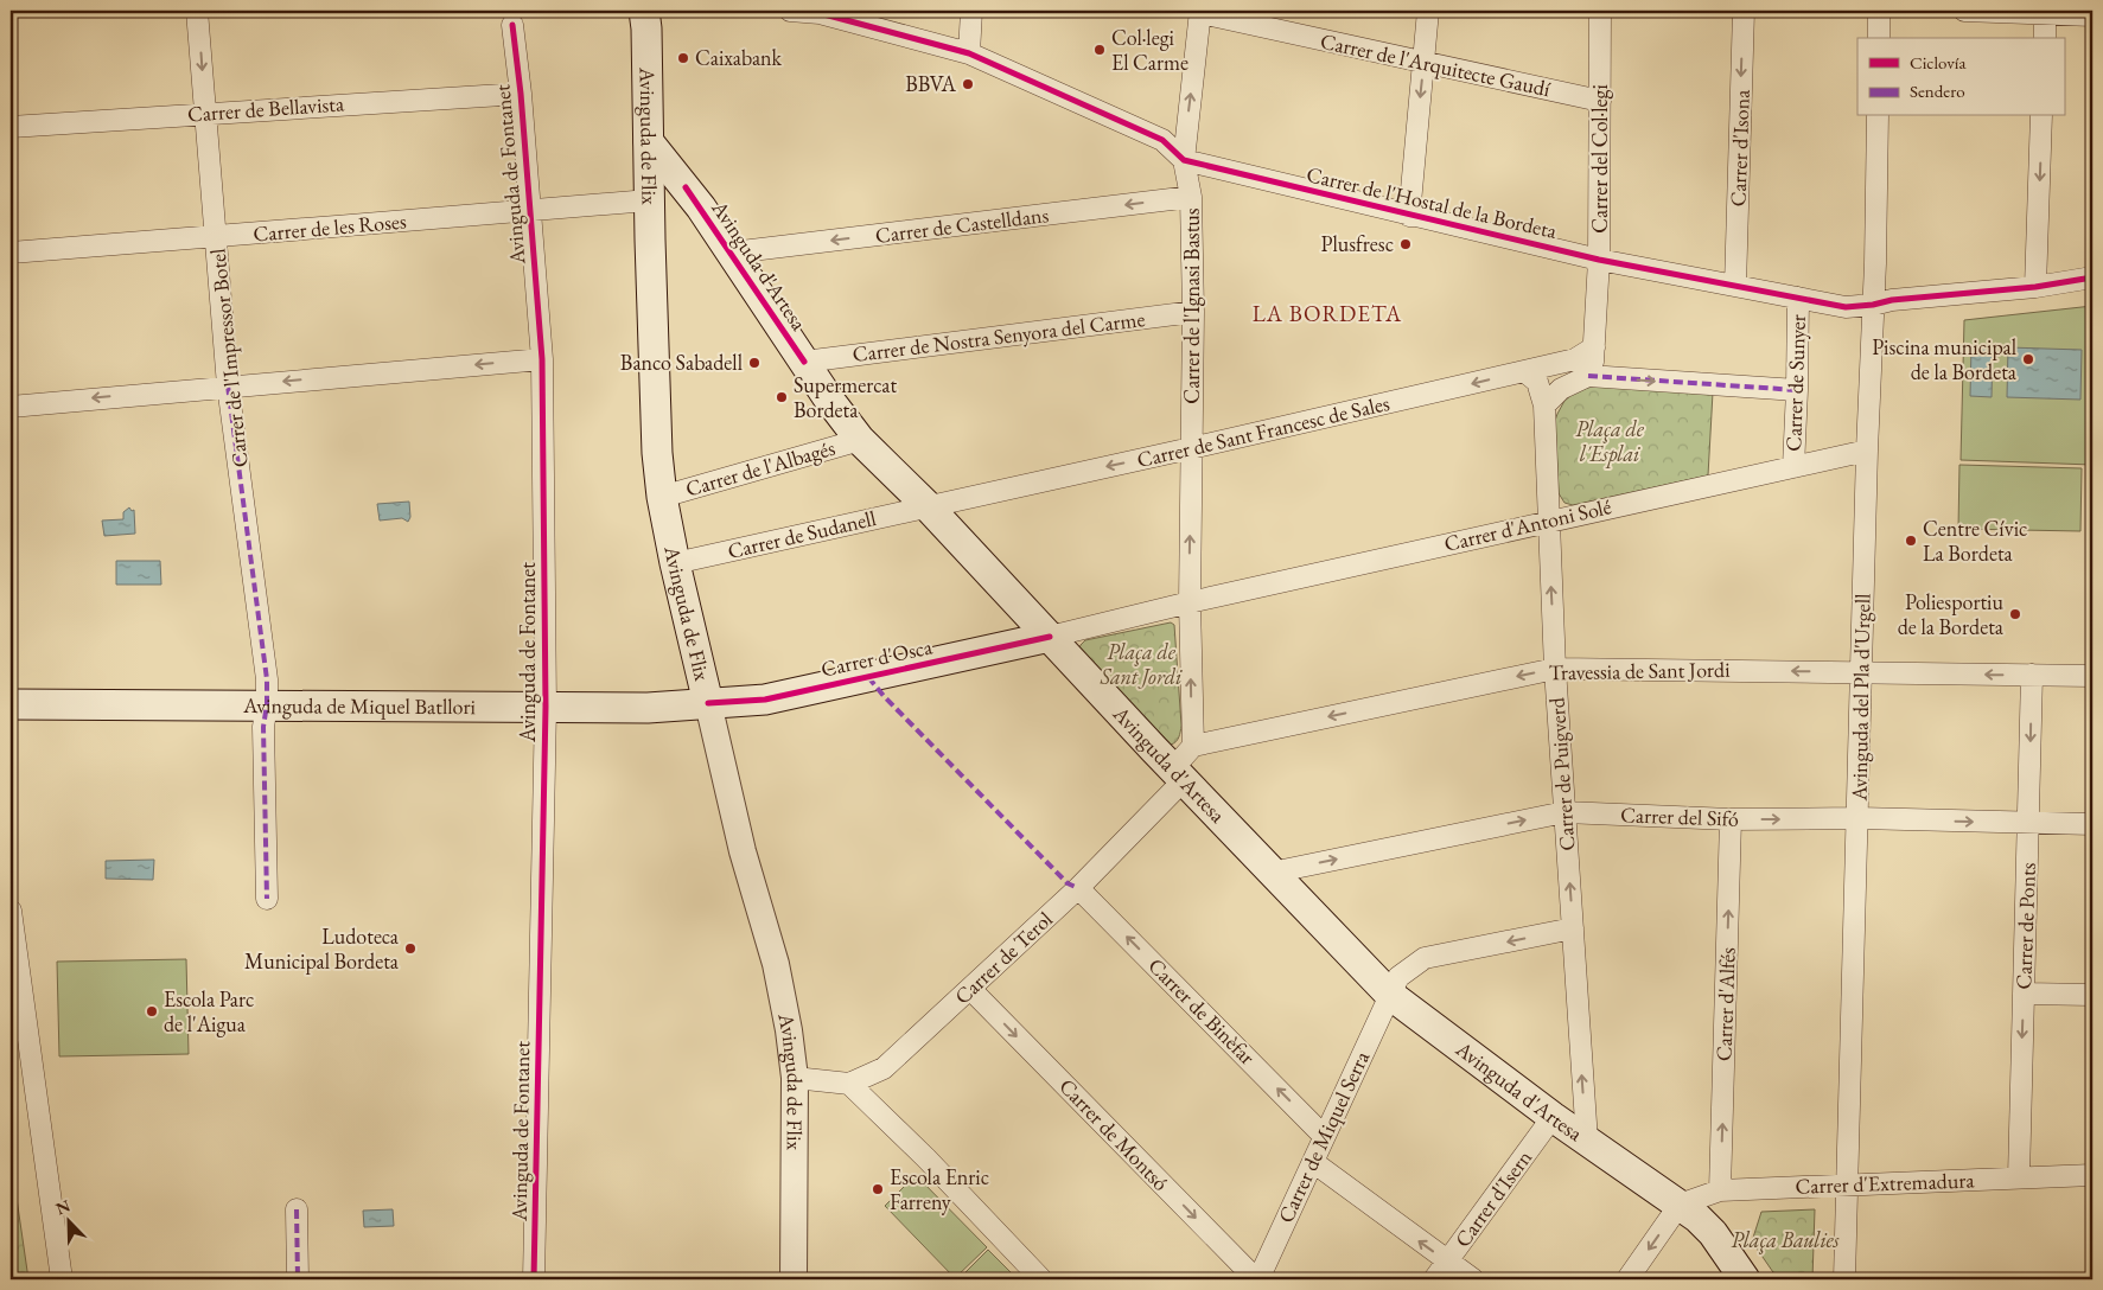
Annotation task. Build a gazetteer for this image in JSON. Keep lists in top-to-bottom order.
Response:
{
  "streets": {
    "main road": [
      "Avinguda de Flix",
      "Avinguda d'Artesa",
      "Carrer d'Osca",
      "Avinguda de Miquel Batllori"
    ],
    "street": [
      "Carrer de l'Arquitecte Gaudí",
      "Carrer de Bellavista",
      "Carrer d'Isona",
      "Carrer del Col·legi",
      "Avinguda de Fontanet",
      "Carrer de l'Hostal de la Bordeta",
      "Carrer de Castelldans",
      "Carrer de les Roses",
      "Carrer de l'Ignasi Bastus",
      "Carrer de Nostra Senyora del Carme",
      "Carrer de l'Impressor Botel",
      "Carrer de Sunyer",
      "Carrer de Sant Francesc de Sales",
      "Carrer de l'Albagés",
      "Carrer d'Antoni Solé",
      "Carrer de Sudanell",
      "Travessia de Sant Jordi",
      "Avinguda del Pla d'Urgell",
      "Carrer de Puigverd",
      "Carrer del Sifó",
      "Carrer de Ponts",
      "Carrer de Terol",
      "Carrer d'Alfés",
      "Carrer de Binèfar",
      "Carrer de Montsó",
      "Carrer de Miquel Serra",
      "Carrer d'Extremadura",
      "Carrer d'Isern"
    ]
  },
  "crossings": [
    ["Carrer de l'Arquitecte Gaudí", "Carrer del Col·legi"],
    ["Carrer de l'Arquitecte Gaudí", "Carrer de l'Ignasi Bastus"],
    ["Carrer de Bellavista", "Avinguda de Fontanet"],
    ["Carrer de Bellavista", "Carrer de l'Impressor Botel"],
    ["Avinguda de Flix", "Carrer de les Roses"],
    ["Avinguda de Flix", "Avinguda d'Artesa"],
    ["Avinguda de Flix", "Carrer de l'Albagés"],
    ["Avinguda de Flix", "Carrer de Sudanell"],
    ["Avinguda de Flix", "Carrer d'Osca"],
    ["Avinguda de Flix", "Avinguda de Miquel Batllori"],
    ["Carrer d'Isona", "Carrer de l'Hostal de la Bordeta"],
    ["Carrer del Col·legi", "Carrer de l'Hostal de la Bordeta"],
    ["Carrer del Col·legi", "Carrer de Sant Francesc de Sales"],
    ["Avinguda de Fontanet", "Carrer de les Roses"],
    ["Avinguda de Fontanet", "Avinguda de Miquel Batllori"],
    ["Carrer de l'Hostal de la Bordeta", "Carrer de l'Ignasi Bastus"],
    ["Carrer de l'Hostal de la Bordeta", "Carrer de Sunyer"],
    ["Carrer de l'Hostal de la Bordeta", "Avinguda del Pla d'Urgell"],
    ["Carrer de Castelldans", "Avinguda d'Artesa"],
    ["Carrer de Castelldans", "Carrer de l'Ignasi Bastus"],
    ["Carrer de les Roses", "Carrer de l'Impressor Botel"],
    ["Avinguda d'Artesa", "Carrer de Nostra Senyora del Carme"],
    ["Avinguda d'Artesa", "Carrer de Sant Francesc de Sales"],
    ["Avinguda d'Artesa", "Carrer de l'Albagés"],
    ["Avinguda d'Artesa", "Carrer de Sudanell"],
    ["Avinguda d'Artesa", "Carrer d'Osca"],
    ["Avinguda d'Artesa", "Carrer de Puigverd"],
    ["Avinguda d'Artesa", "Carrer del Sifó"],
    ["Avinguda d'Artesa", "Carrer de Terol"],
    ["Avinguda d'Artesa", "Carrer de Miquel Serra"],
    ["Avinguda d'Artesa", "Carrer d'Extremadura"],
    ["Avinguda d'Artesa", "Carrer d'Isern"],
    ["Carrer de l'Ignasi Bastus", "Carrer de Nostra Senyora del Carme"],
    ["Carrer de l'Ignasi Bastus", "Carrer de Sant Francesc de Sales"],
    ["Carrer de l'Ignasi Bastus", "Carrer d'Antoni Solé"],
    ["Carrer de l'Impressor Botel", "Avinguda de Miquel Batllori"],
    ["Carrer de Sunyer", "Carrer d'Antoni Solé"],
    ["Carrer de Sant Francesc de Sales", "Carrer de Sudanell"],
    ["Carrer de Sant Francesc de Sales", "Carrer de Puigverd"],
    ["Carrer d'Antoni Solé", "Avinguda del Pla d'Urgell"],
    ["Carrer d'Antoni Solé", "Carrer de Puigverd"],
    ["Carrer d'Osca", "Avinguda de Miquel Batllori"],
    ["Travessia de Sant Jordi", "Avinguda del Pla d'Urgell"],
    ["Travessia de Sant Jordi", "Carrer de Puigverd"],
    ["Travessia de Sant Jordi", "Carrer de Ponts"],
    ["Avinguda del Pla d'Urgell", "Carrer del Sifó"],
    ["Avinguda del Pla d'Urgell", "Carrer d'Extremadura"],
    ["Carrer de Puigverd", "Carrer del Sifó"],
    ["Carrer de Puigverd", "Carrer de Miquel Serra"],
    ["Carrer del Sifó", "Carrer de Ponts"],
    ["Carrer del Sifó", "Carrer d'Alfés"],
    ["Carrer de Ponts", "Carrer d'Extremadura"],
    ["Carrer de Terol", "Carrer de Binèfar"],
    ["Carrer de Terol", "Carrer de Montsó"],
    ["Carrer d'Alfés", "Carrer d'Extremadura"],
    ["Carrer de Binèfar", "Carrer de Miquel Serra"],
    ["Carrer de Montsó", "Carrer de Miquel Serra"]
  ],
  "one_way": [
    "Carrer d'Isona",
    "Carrer de Castelldans",
    "Carrer de l'Ignasi Bastus",
    "Carrer de Sant Francesc de Sales",
    "Travessia de Sant Jordi",
    "Carrer de Puigverd",
    "Carrer del Sifó",
    "Carrer de Ponts",
    "Carrer d'Alfés",
    "Carrer de Binèfar",
    "Carrer de Miquel Serra"
  ],
  "districts": ["LA BORDETA"],
  "parks": ["Plaça de l'Esplai", "Plaça de Sant Jordi", "Plaça Baulies"],
  "places": [
    "Col·legi El Carme",
    "Caixabank",
    "BBVA",
    "Plusfresc",
    "Piscina municipal de la Bordeta",
    "Banco Sabadell",
    "Supermercat Bordeta",
    "Centre Cívic La Bordeta",
    "Poliesportiu de la Bordeta",
    "Ludoteca Municipal Bordeta",
    "Escola Parc de l'Aigua",
    "Escola Enric Farreny"
  ],
  "legend": ["Ciclovía", "Sendero"],
  "north": "top left"
}
